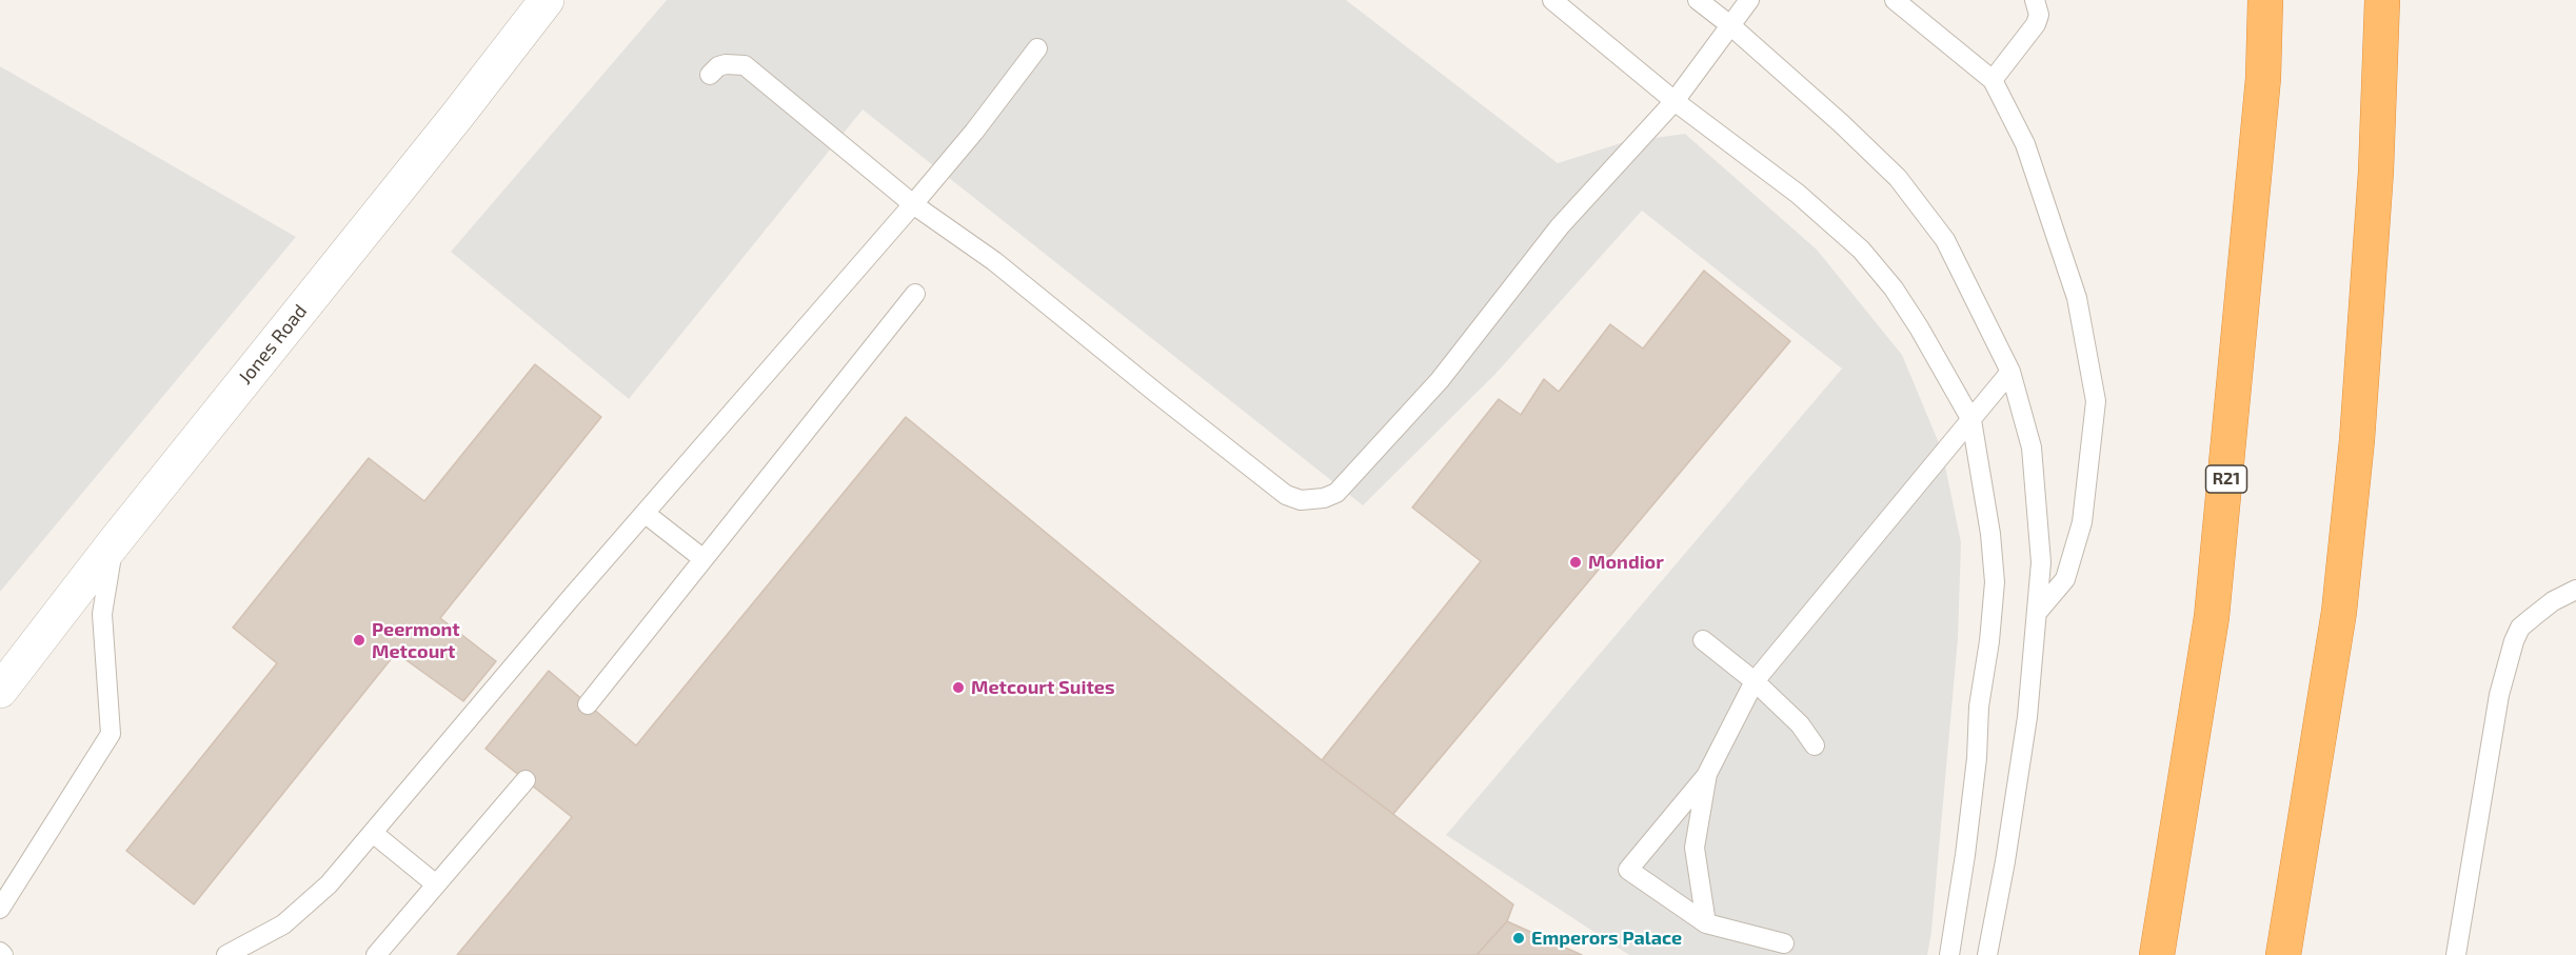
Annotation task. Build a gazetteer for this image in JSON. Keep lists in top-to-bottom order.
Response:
{
  "streets": {
    "highway": ["R21"],
    "street": ["Jones Road"]
  },
  "places": [
    "Mondior",
    "Peermont Metcourt",
    "Metcourt Suites",
    "Emperors Palace"
  ]
}
